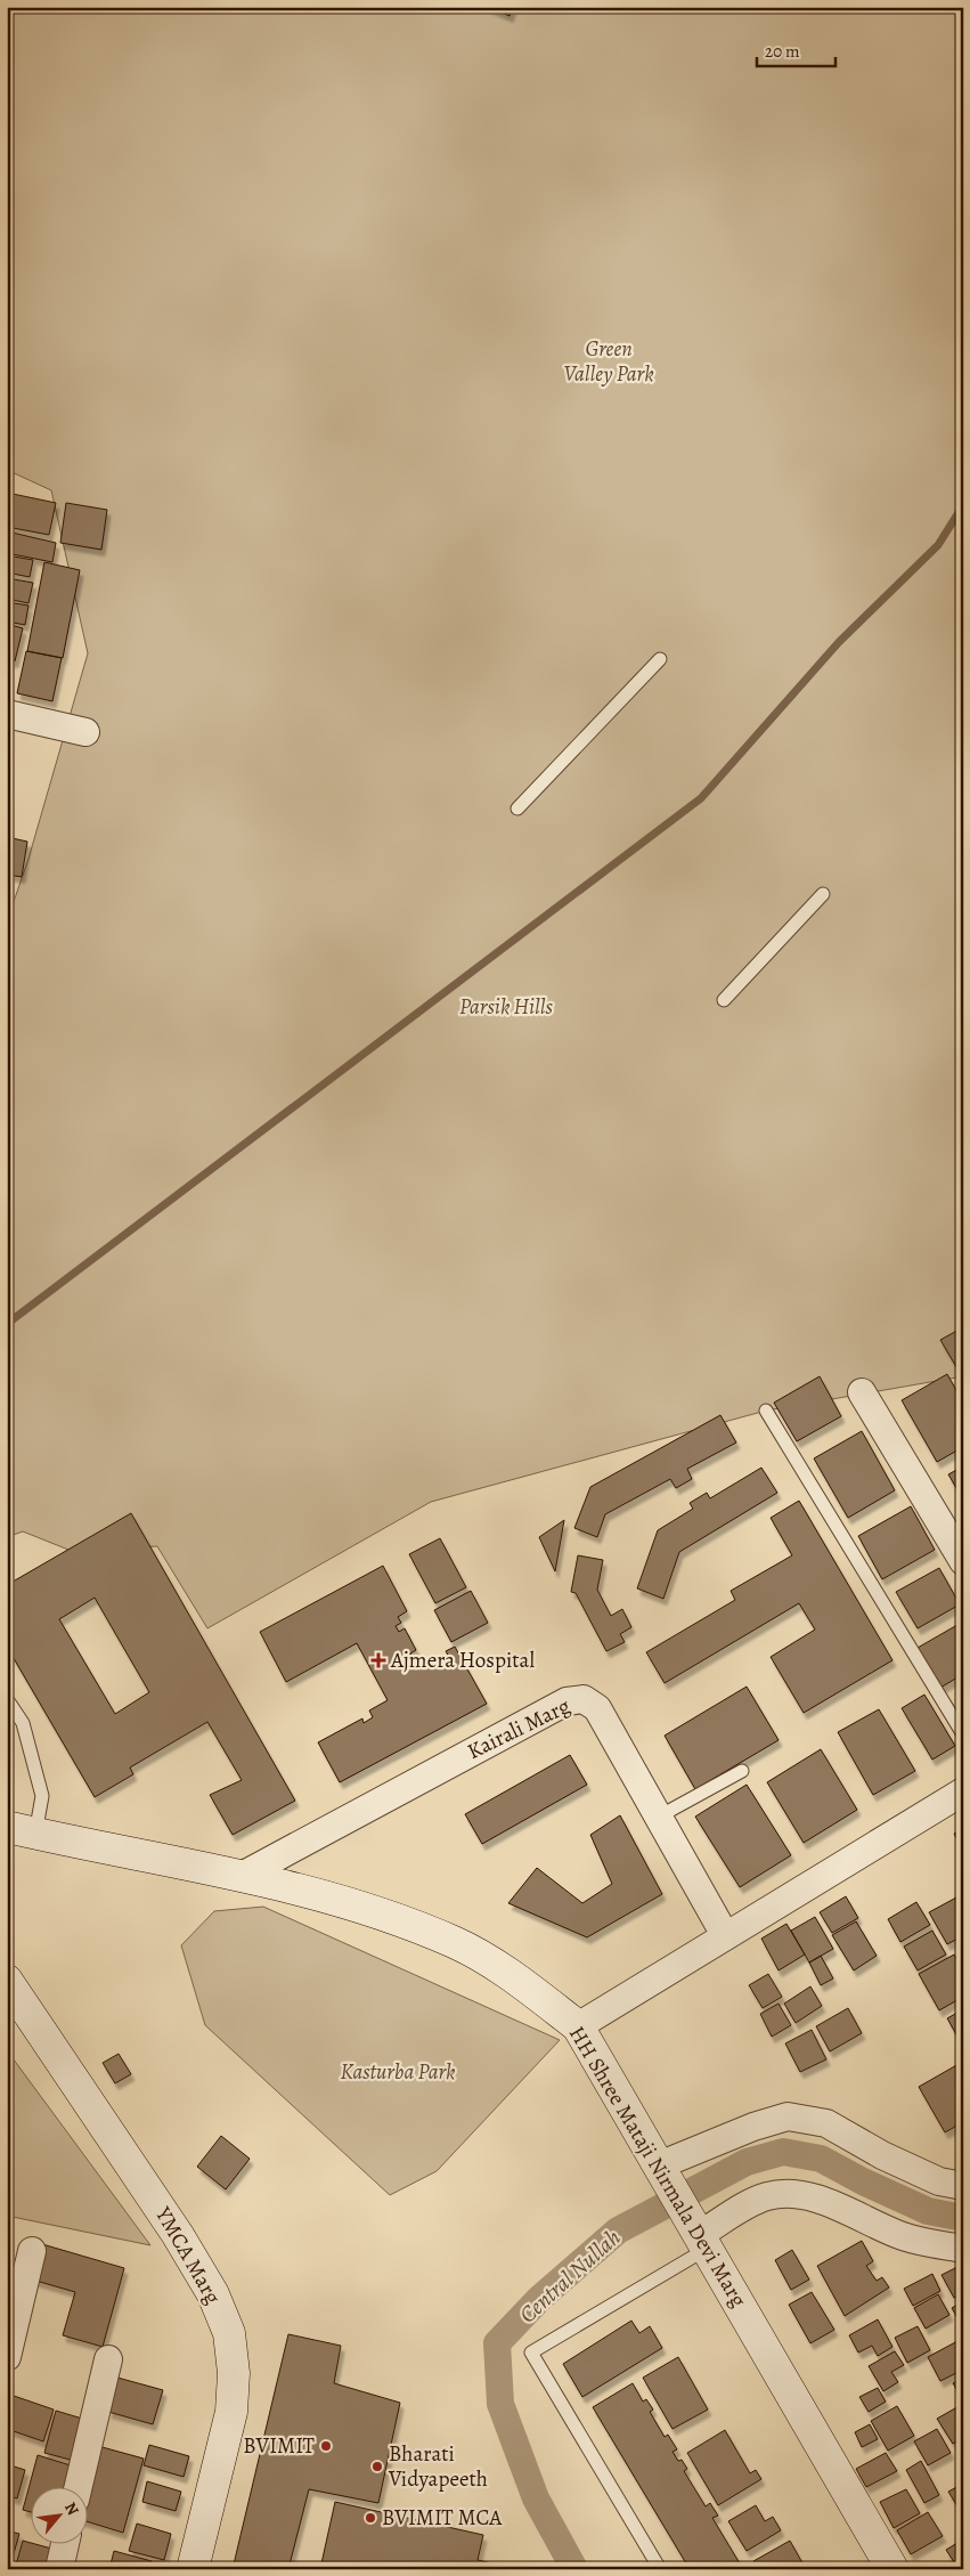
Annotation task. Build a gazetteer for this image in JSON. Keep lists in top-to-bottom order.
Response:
{
  "streets": {
    "main road": ["HH Shree Mataji Nirmala Devi Marg", "YMCA Marg"],
    "street": ["Kairali Marg"]
  },
  "crossings": [
    ["Kairali Marg", "HH Shree Mataji Nirmala Devi Marg"]
  ],
  "water": ["Central Nullah"],
  "parks": ["Green Valley Park", "Parsik Hills", "Kasturba Park"],
  "places": {
    "health": ["Ajmera Hospital"],
    "other": ["BVIMIT", "Bharati Vidyapeeth", "BVIMIT MCA"]
  },
  "scale_bar": "20 m",
  "north": "top right"
}
